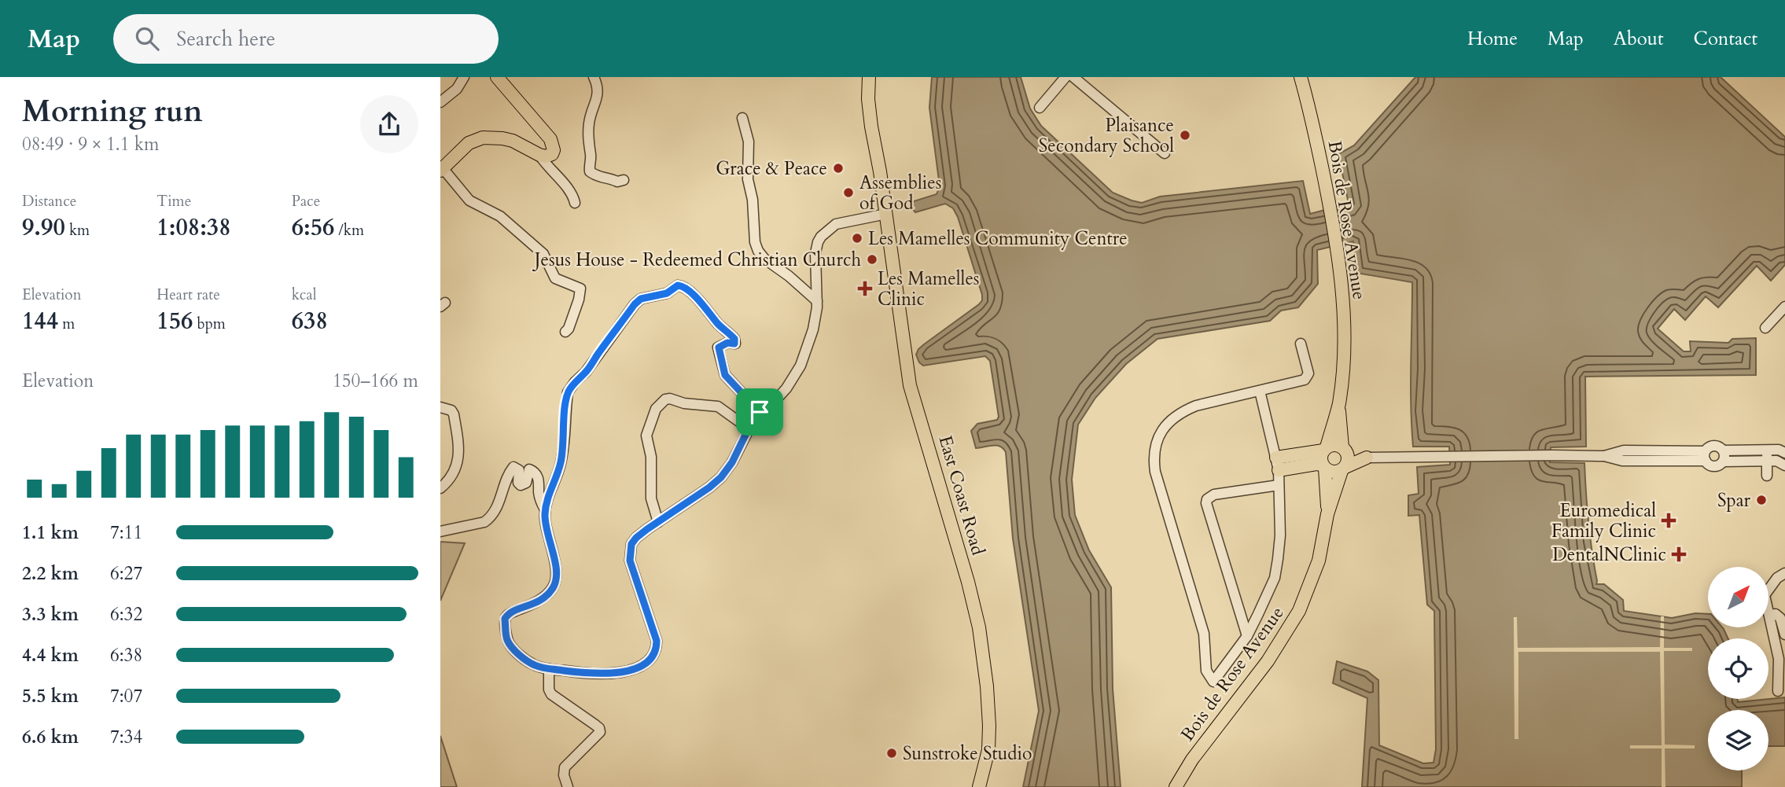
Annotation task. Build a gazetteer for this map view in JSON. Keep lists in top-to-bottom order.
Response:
{
  "streets": {
    "main road": ["Bois de Rose Avenue", "East Coast Road"]
  },
  "places": {
    "other": [
      "Plaisance Secondary School",
      "Grace & Peace",
      "Assemblies of God",
      "Les Mamelles Community Centre",
      "Jesus House - Redeemed Christian Church",
      "Spar",
      "Sunstroke Studio"
    ],
    "health": ["Les Mamelles Clinic", "Euromedical Family Clinic", "DentalNClinic"]
  },
  "north": "top right",
  "page": {
    "header": "Map",
    "search": "Search here",
    "nav": [
      "Home",
      "Map",
      "About",
      "Contact"
    ],
    "heading": ["Morning run", "08:49 · 9 × 1.1 km"],
    "stats": [
      ["Distance", "9.90 km"],
      ["Time", "1:08:38"],
      ["Pace", "6:56 /km"],
      ["Elevation", "144 m"],
      ["Heart rate", "156 bpm"],
      ["kcal", "638"]
    ],
    "chart": ["Elevation", "150–166 m"],
    "list": [
      {
        "name": "1.1 km",
        "note": "7:11"
      },
      {
        "name": "2.2 km",
        "note": "6:27"
      },
      {
        "name": "3.3 km",
        "note": "6:32"
      },
      {
        "name": "4.4 km",
        "note": "6:38"
      },
      {
        "name": "5.5 km",
        "note": "7:07"
      },
      {
        "name": "6.6 km",
        "note": "7:34"
      }
    ]
  }
}
